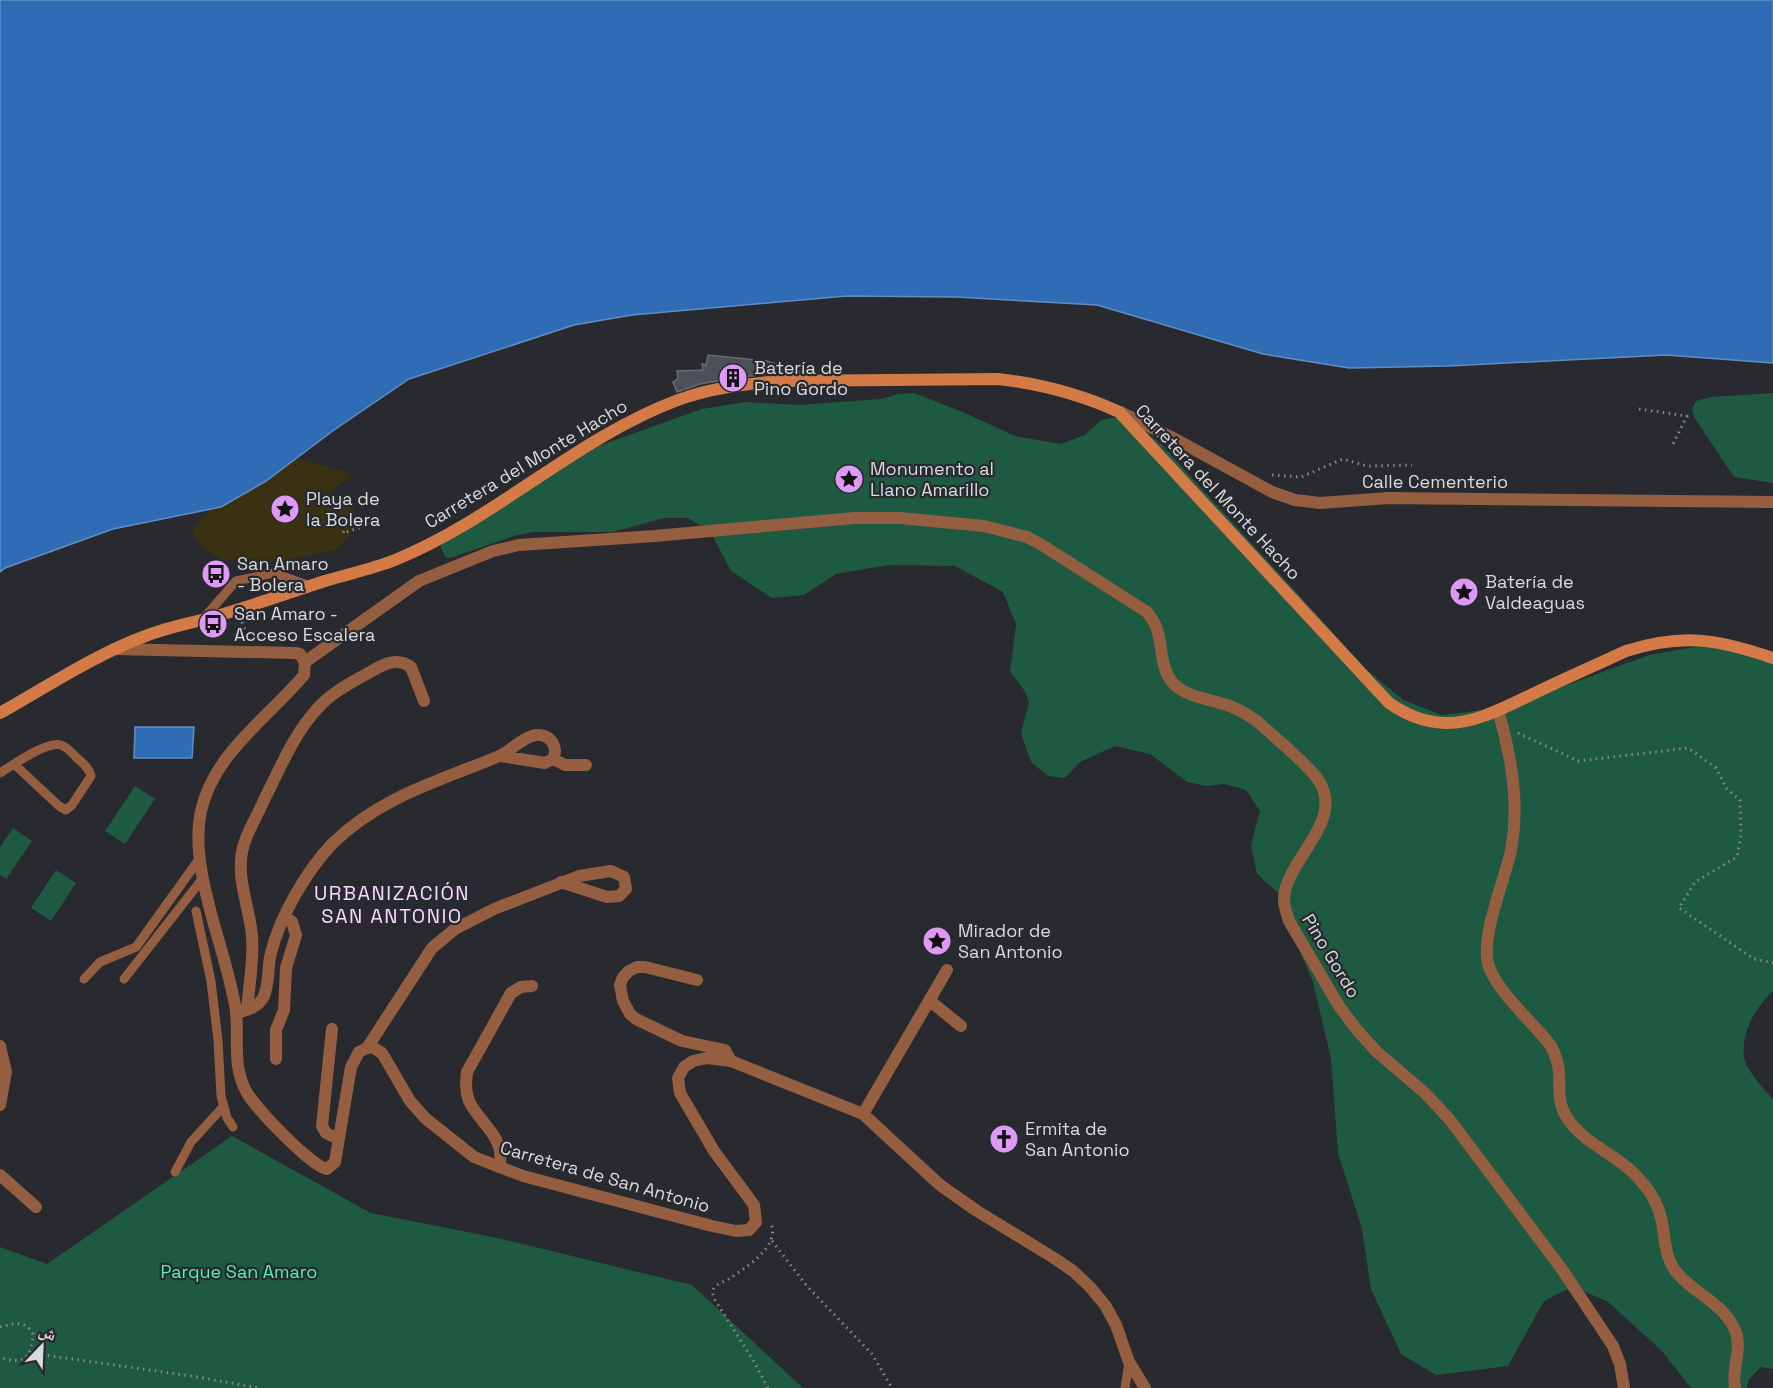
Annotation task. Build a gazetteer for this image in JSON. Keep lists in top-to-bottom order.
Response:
{
  "streets": {
    "main road": ["Carretera del Monte Hacho"],
    "street": ["Calle Cementerio", "Pino Gordo", "Carretera de San Antonio"]
  },
  "crossings": [
    ["Carretera del Monte Hacho", "Calle Cementerio"]
  ],
  "districts": ["URBANIZACIÓN SAN ANTONIO"],
  "parks": ["Parque San Amaro"],
  "places": {
    "building": ["Batería de Pino Gordo"],
    "place": [
      "Monumento al Llano Amarillo",
      "Playa de la Bolera",
      "Batería de Valdeaguas",
      "Mirador de San Antonio"
    ],
    "bus stop": ["San Amaro - Bolera", "San Amaro - Acceso Escalera"],
    "church": ["Ermita de San Antonio"]
  },
  "north": "top right"
}
